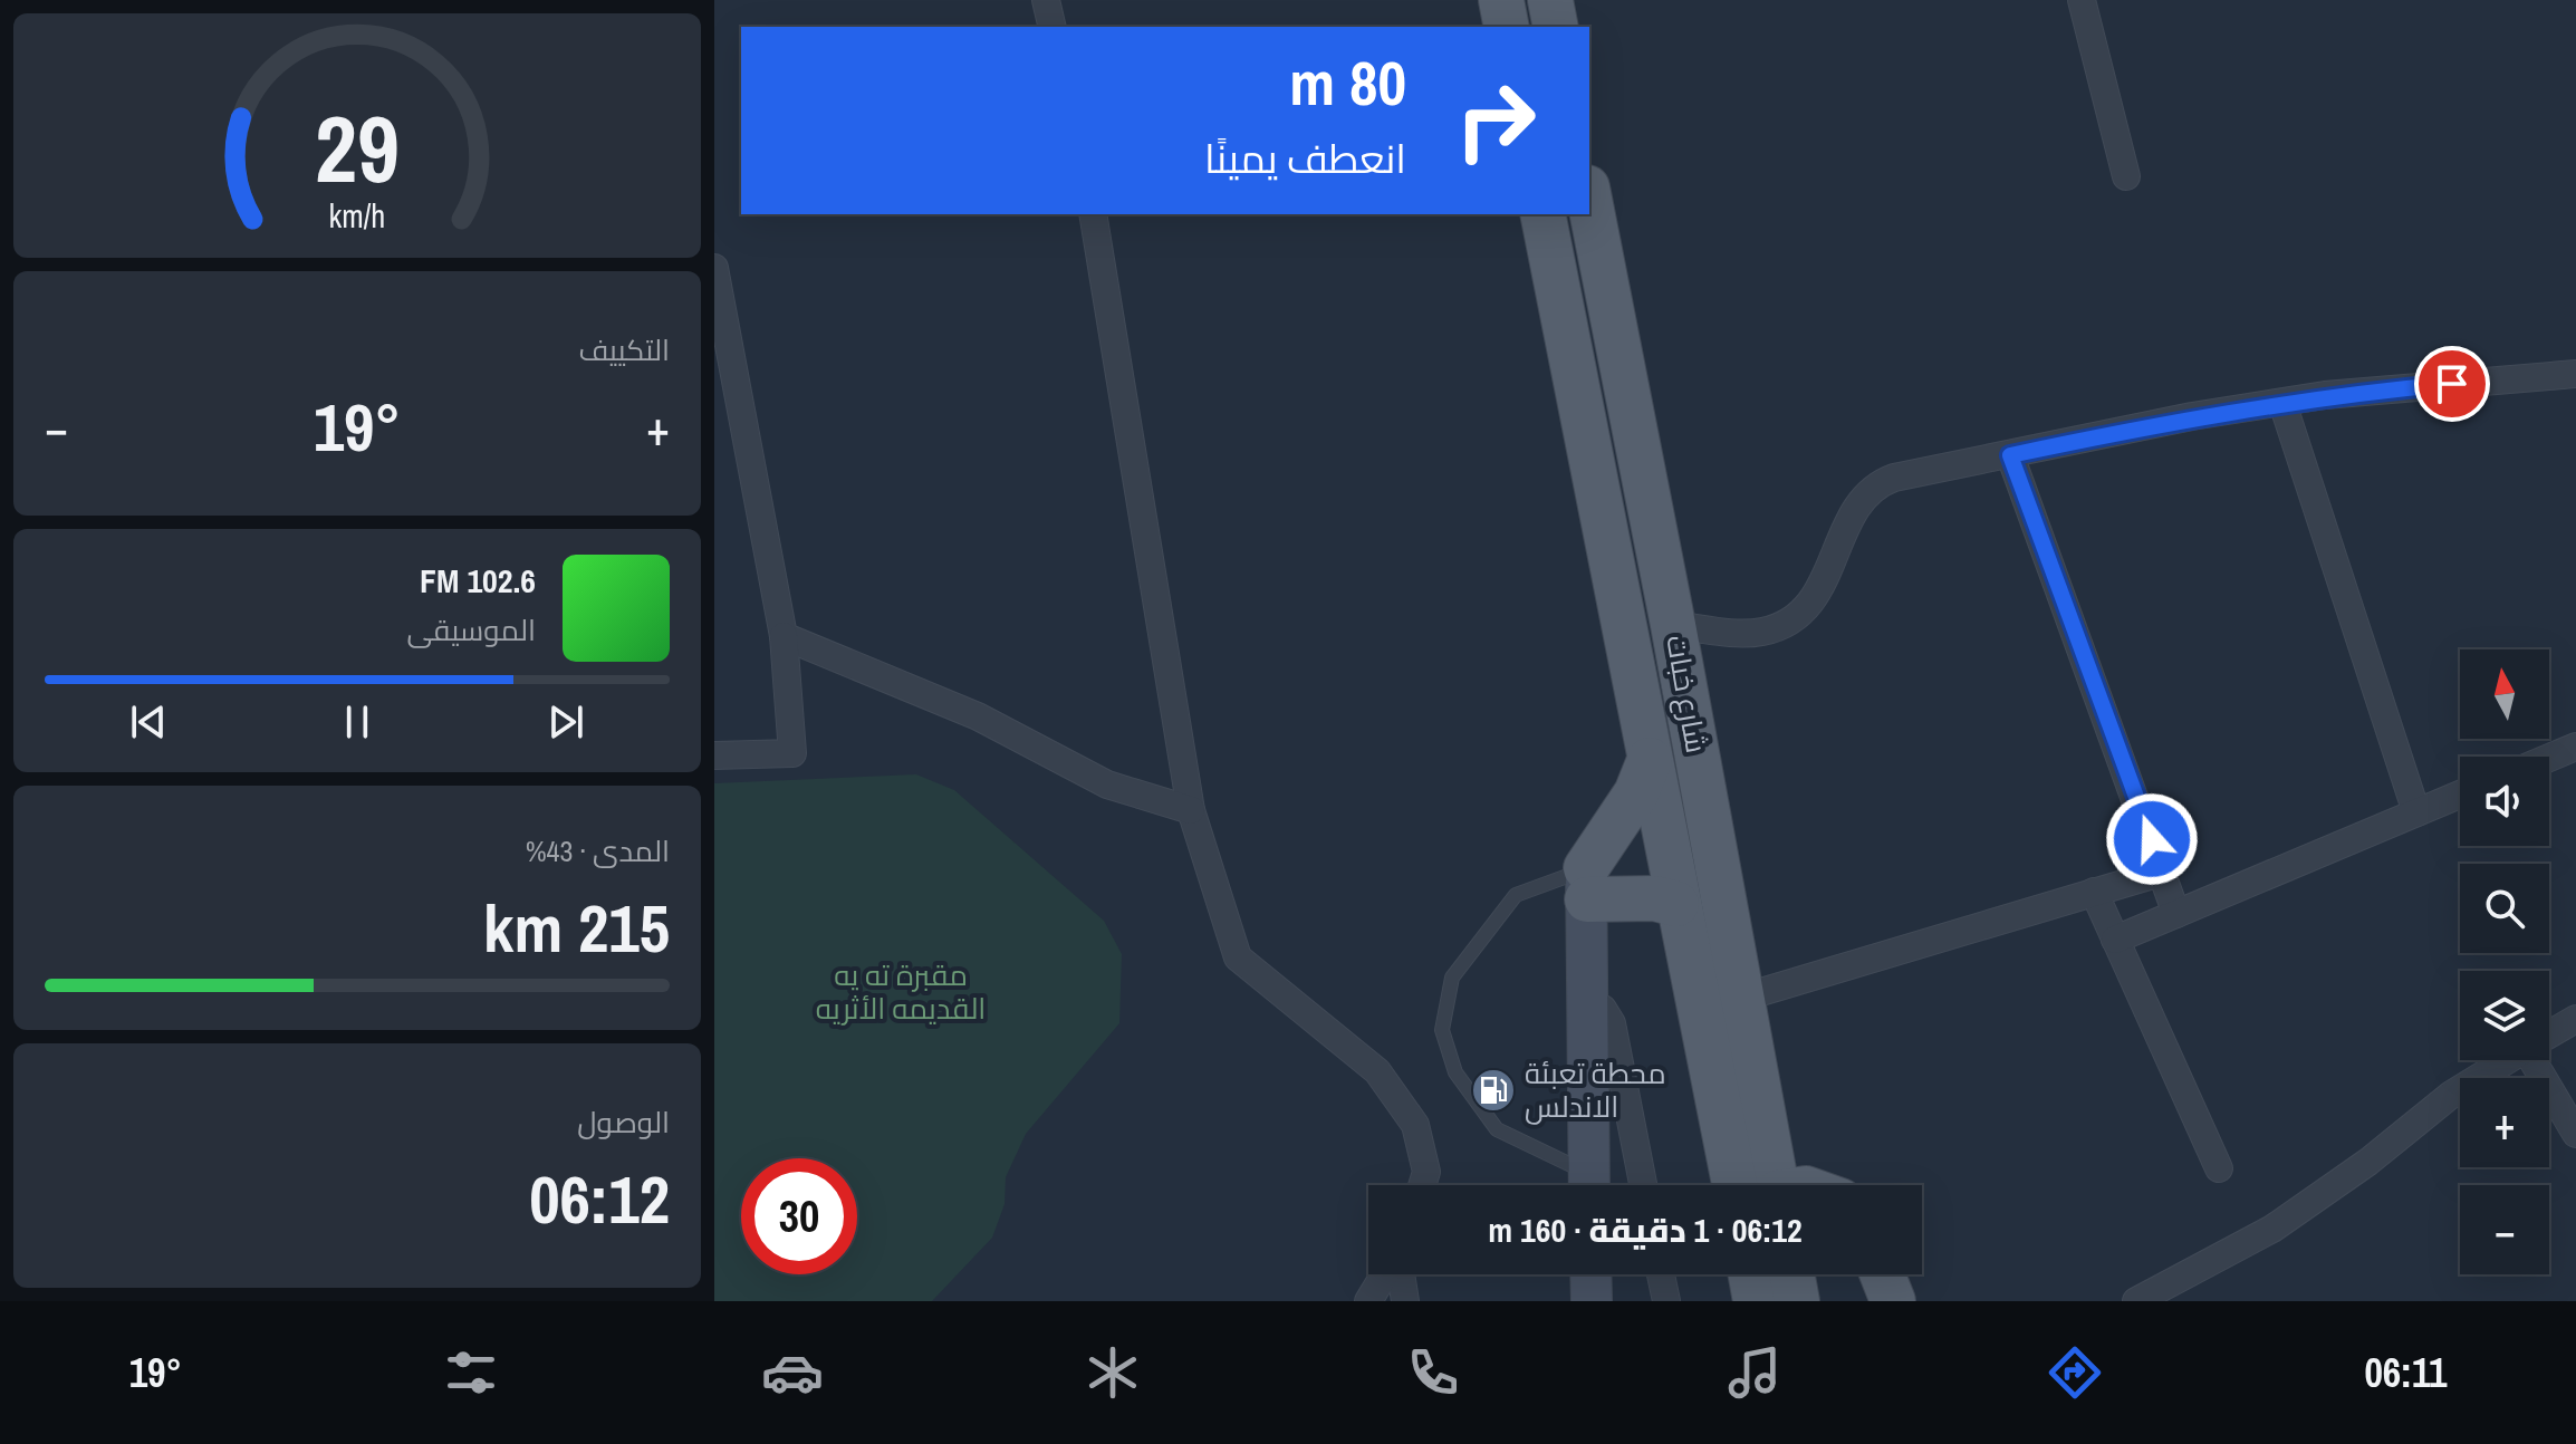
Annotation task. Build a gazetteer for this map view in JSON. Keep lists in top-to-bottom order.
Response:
{
  "streets": {
    "main road": ["شارع خبات"]
  },
  "parks": ["مقبرة ته په القديمه الأثريه"],
  "places": {
    "fuel station": ["محطة تعبئة الاندلس"]
  },
  "north": "top",
  "page": {
    "turn": ["80 m", "انعطف يمينًا"],
    "tile": [
      "التكييف",
      ["المدى · 43%", "215 km"],
      ["الوصول", "06:12"]
    ],
    "heat": ["−", "19°", "+"],
    "song": ["102.6 FM", "الموسيقى"],
    "map_buttons": ["+", "−"],
    "limit": "30",
    "trip": "06:12 · 1 دقيقة · 160 m",
    "tabs": ["06:11", "19°"],
    "gauge": ["29", "km/h"]
  }
}
